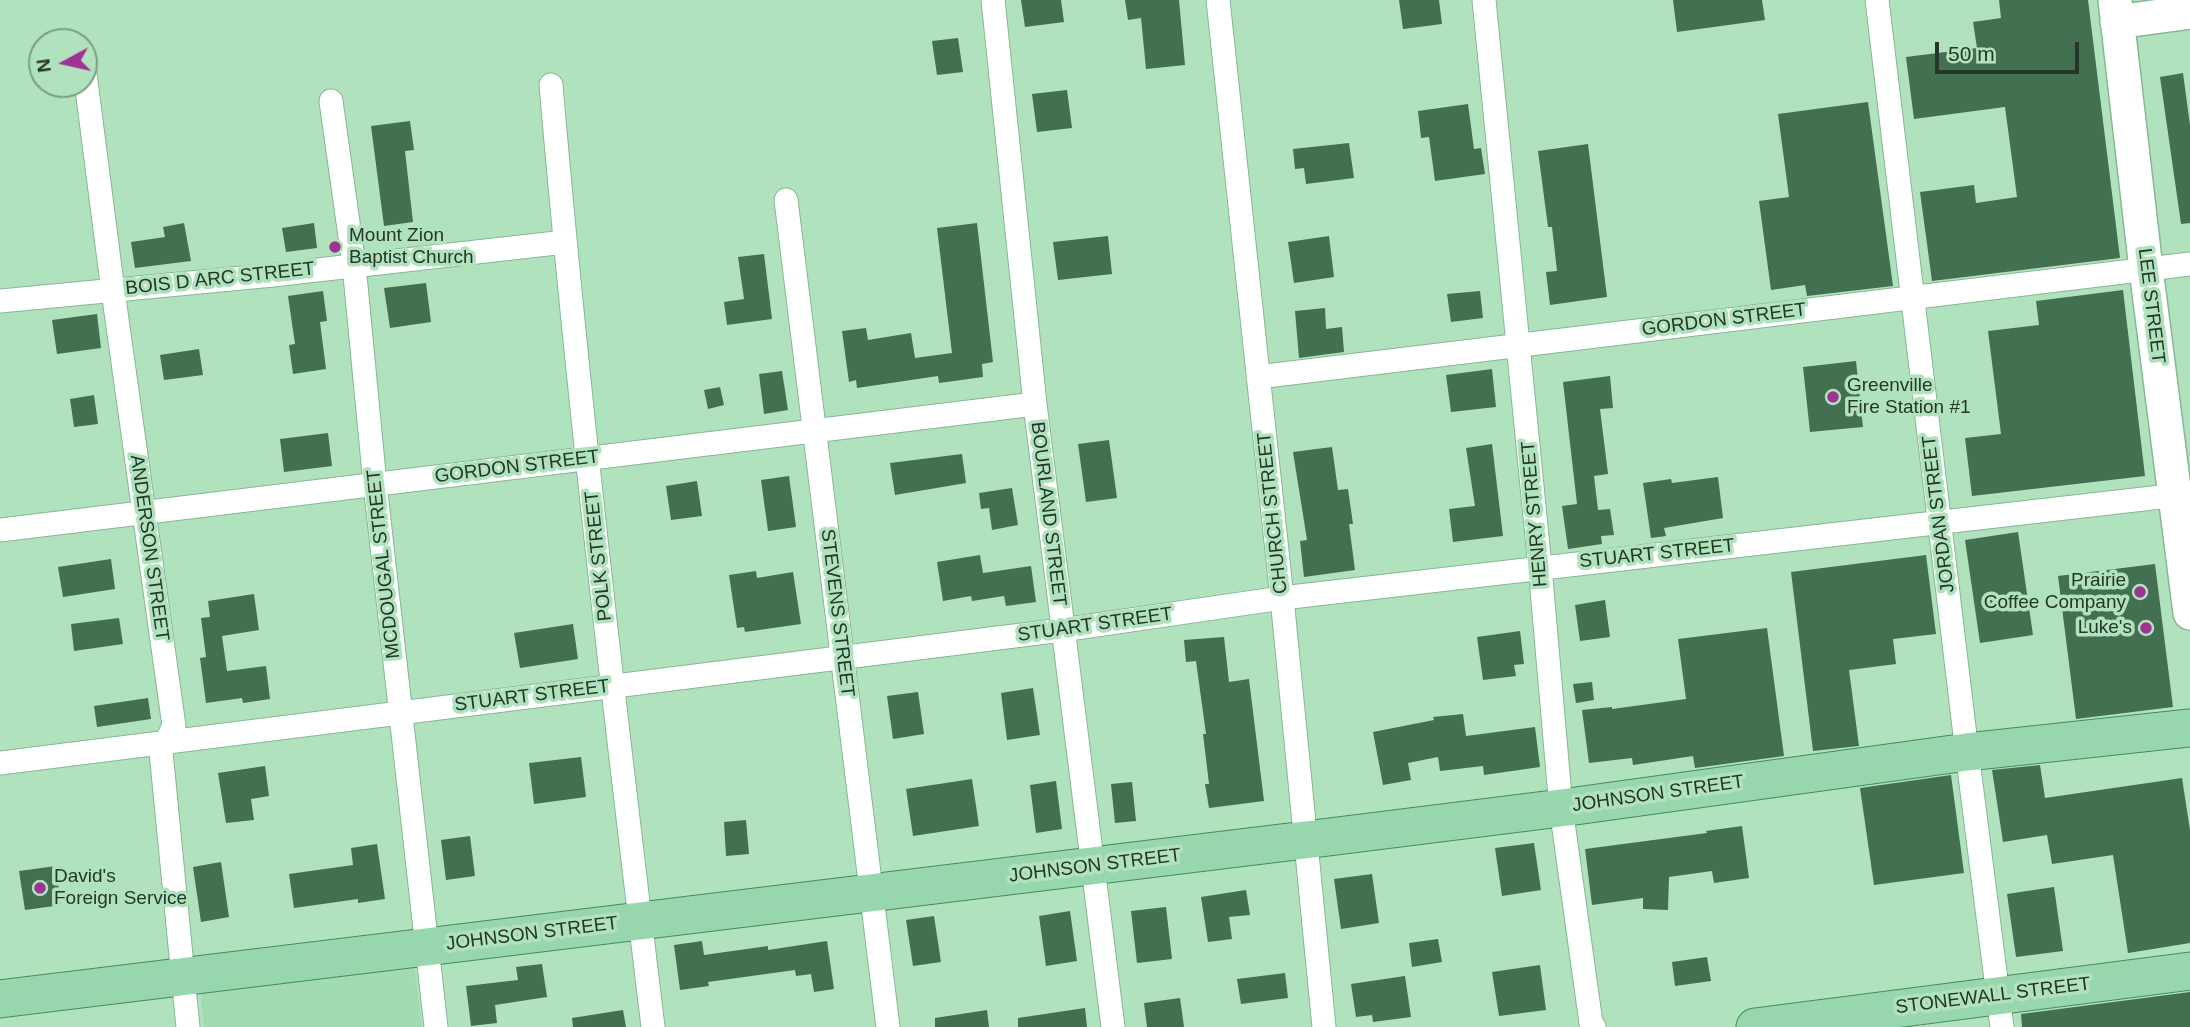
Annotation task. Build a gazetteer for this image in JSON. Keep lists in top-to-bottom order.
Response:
{
  "streets": {
    "main road": ["LEE STREET", "JOHNSON STREET", "STONEWALL STREET"],
    "street": [
      "BOIS D ARC STREET",
      "GORDON STREET",
      "CHURCH STREET",
      "BOURLAND STREET",
      "HENRY STREET",
      "JORDAN STREET",
      "ANDERSON STREET",
      "STUART STREET",
      "POLK STREET",
      "MCDOUGAL STREET",
      "STEVENS STREET"
    ]
  },
  "crossings": [
    ["BOIS D ARC STREET", "ANDERSON STREET"],
    ["BOIS D ARC STREET", "POLK STREET"],
    ["BOIS D ARC STREET", "MCDOUGAL STREET"],
    ["LEE STREET", "GORDON STREET"],
    ["LEE STREET", "STUART STREET"],
    ["GORDON STREET", "CHURCH STREET"],
    ["GORDON STREET", "BOURLAND STREET"],
    ["GORDON STREET", "HENRY STREET"],
    ["GORDON STREET", "JORDAN STREET"],
    ["GORDON STREET", "ANDERSON STREET"],
    ["GORDON STREET", "POLK STREET"],
    ["GORDON STREET", "MCDOUGAL STREET"],
    ["GORDON STREET", "STEVENS STREET"],
    ["CHURCH STREET", "STUART STREET"],
    ["CHURCH STREET", "JOHNSON STREET"],
    ["BOURLAND STREET", "STUART STREET"],
    ["BOURLAND STREET", "JOHNSON STREET"],
    ["HENRY STREET", "STUART STREET"],
    ["HENRY STREET", "JOHNSON STREET"],
    ["JORDAN STREET", "STUART STREET"],
    ["JORDAN STREET", "JOHNSON STREET"],
    ["JORDAN STREET", "STONEWALL STREET"],
    ["ANDERSON STREET", "STUART STREET"],
    ["ANDERSON STREET", "JOHNSON STREET"],
    ["STUART STREET", "POLK STREET"],
    ["STUART STREET", "MCDOUGAL STREET"],
    ["STUART STREET", "STEVENS STREET"],
    ["POLK STREET", "JOHNSON STREET"],
    ["MCDOUGAL STREET", "JOHNSON STREET"],
    ["STEVENS STREET", "JOHNSON STREET"]
  ],
  "places": [
    "Mount Zion Baptist Church",
    "Greenville Fire Station #1",
    "Prairie Coffee Company",
    "Luke's",
    "David's Foreign Service"
  ],
  "scale_bar": "50 m",
  "north": "left"
}
